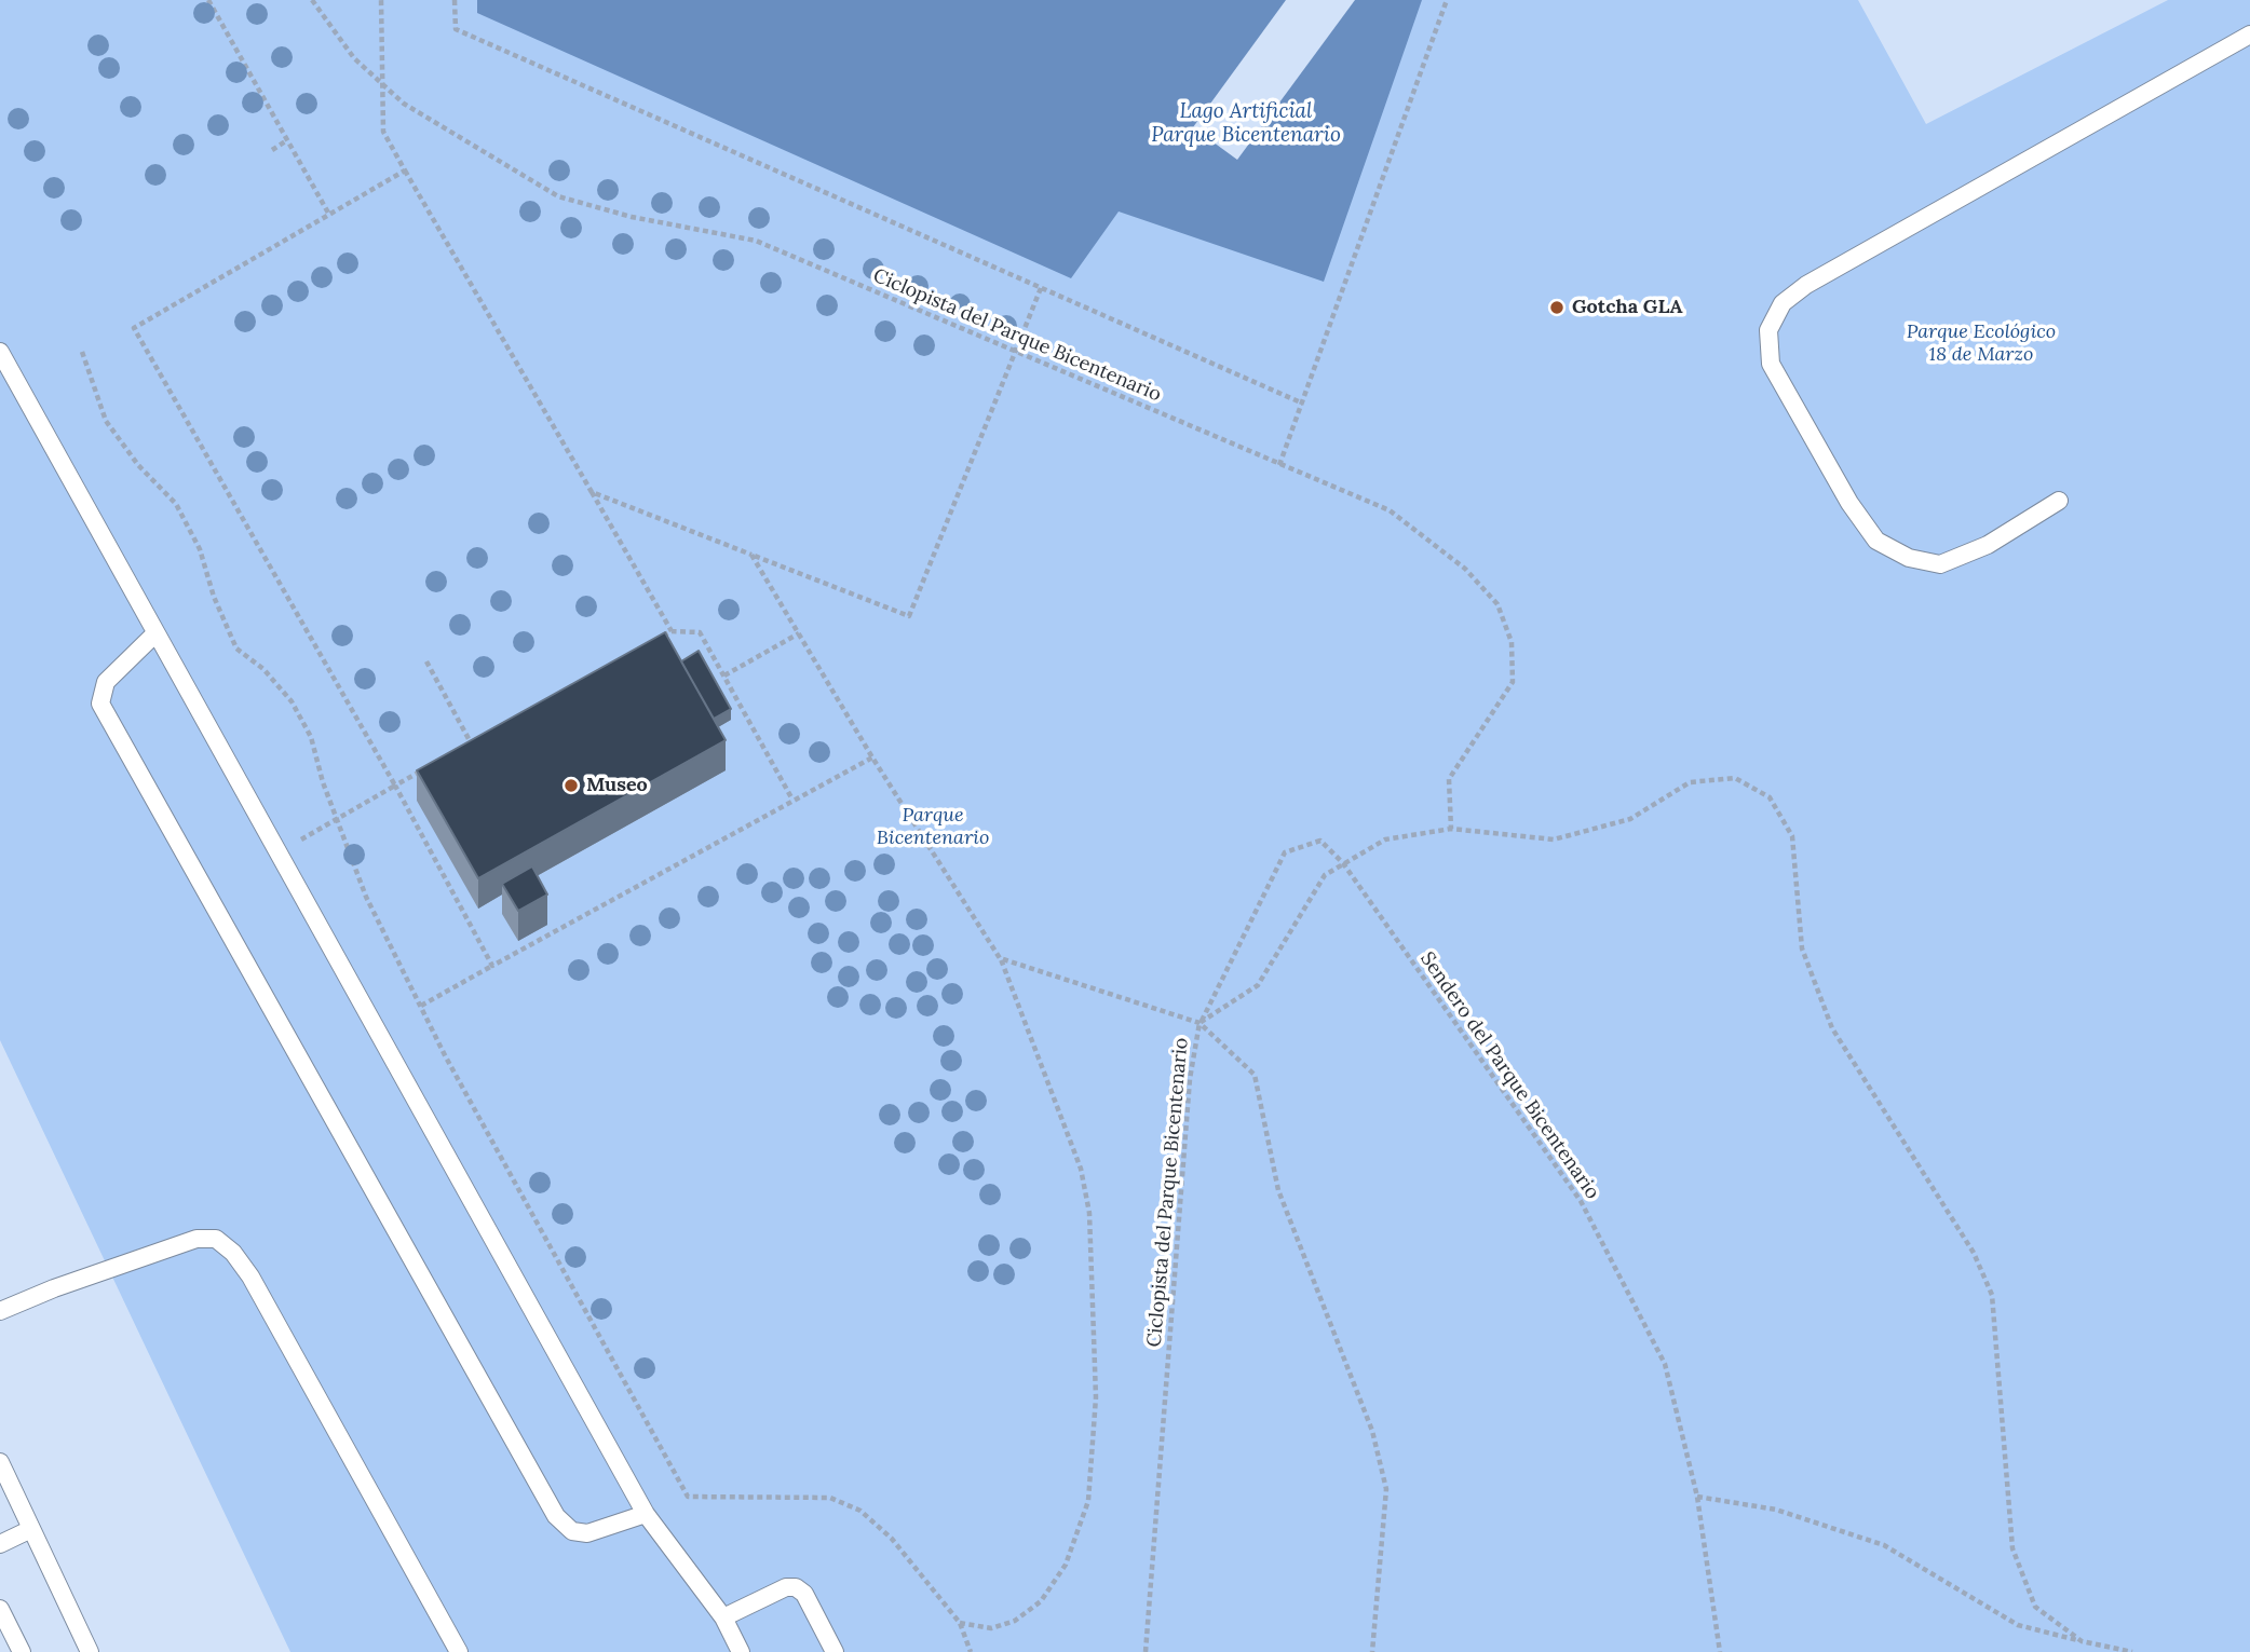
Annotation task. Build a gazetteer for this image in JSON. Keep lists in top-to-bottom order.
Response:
{
  "streets": {
    "path": ["Ciclopista del Parque Bicentenario", "Sendero del Parque Bicentenario"]
  },
  "crossings": [
    ["Ciclopista del Parque Bicentenario", "Sendero del Parque Bicentenario"]
  ],
  "water": ["Lago Artificial Parque Bicentenario"],
  "parks": ["Parque Ecológico 18 de Marzo", "Parque Bicentenario"],
  "places": ["Gotcha GLA", "Museo"]
}
